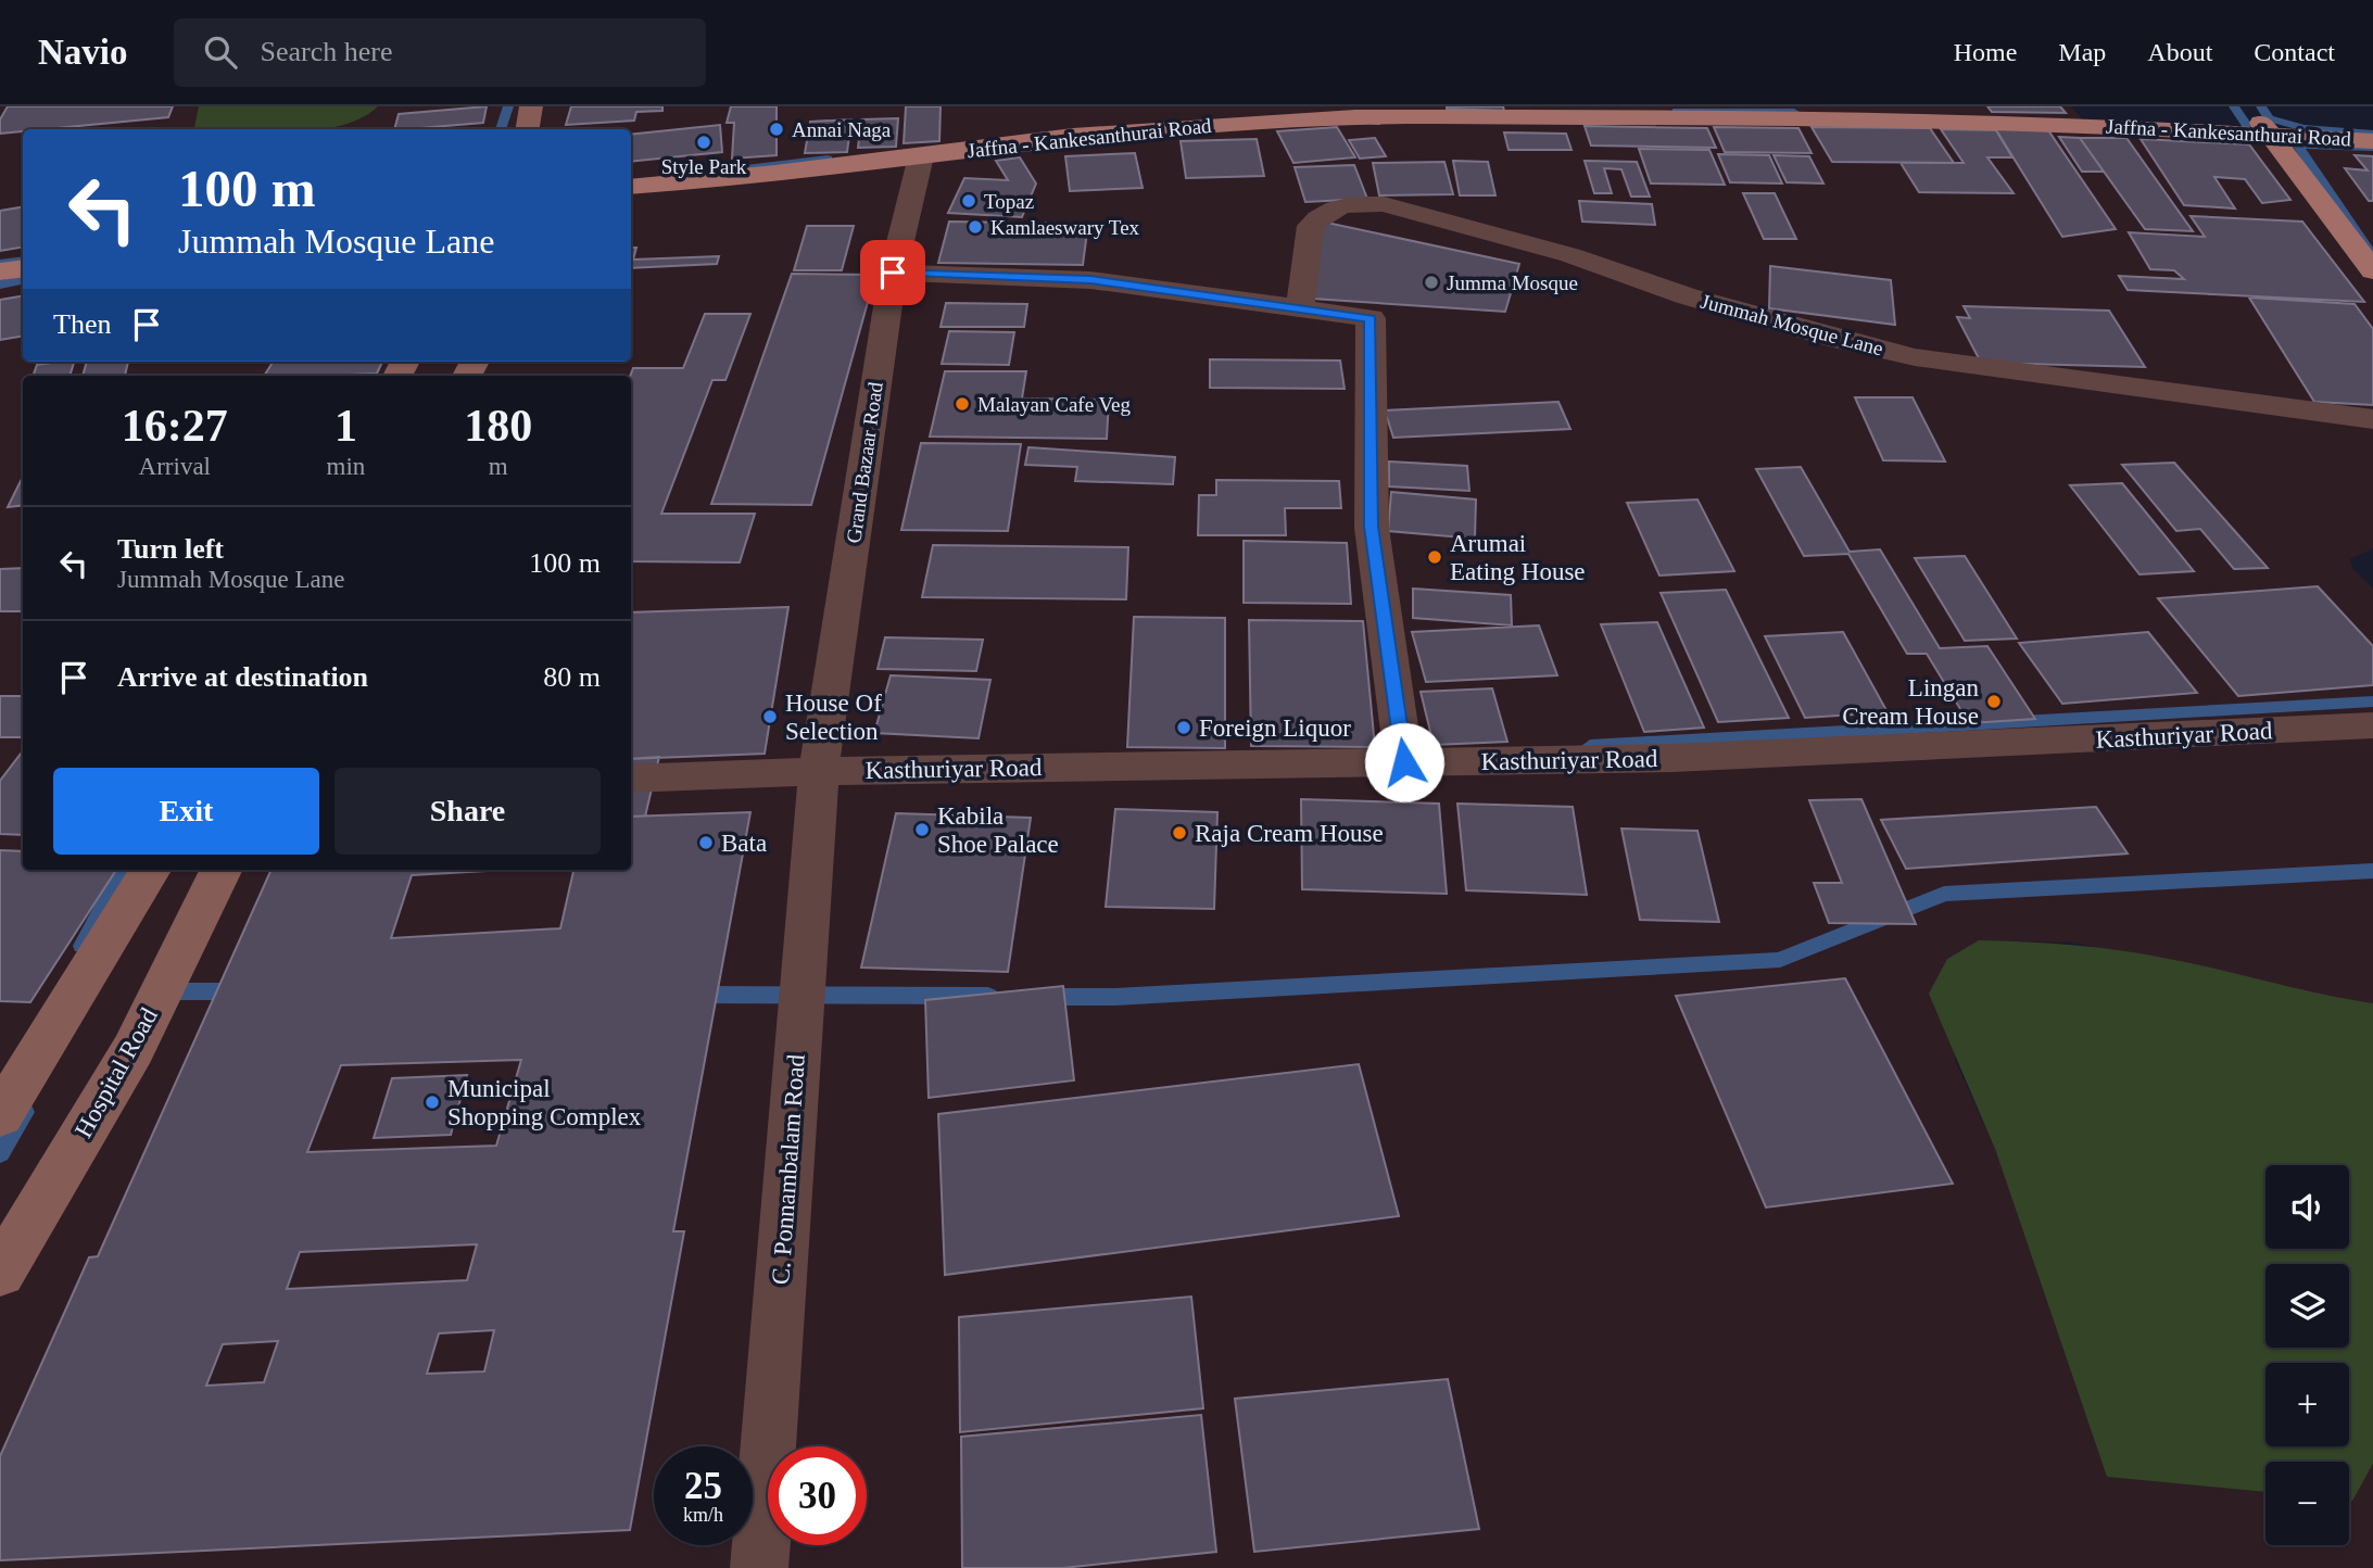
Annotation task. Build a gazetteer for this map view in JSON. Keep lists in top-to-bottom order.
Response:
{
  "streets": {
    "main road": ["Jaffna - Kankesanthurai Road"],
    "street": [
      "Jummah Mosque Lane",
      "Grand Bazaar Road",
      "Kasthuriyar Road",
      "Hospital Road",
      "C. Ponnambalam Road"
    ]
  },
  "crossings": [
    ["Jaffna - Kankesanthurai Road", "Grand Bazaar Road"],
    ["Grand Bazaar Road", "Kasthuriyar Road"],
    ["Grand Bazaar Road", "C. Ponnambalam Road"],
    ["Kasthuriyar Road", "C. Ponnambalam Road"]
  ],
  "places": [
    "Annai Naga",
    "Style Park",
    "Topaz",
    "Kamlaeswary Tex",
    "Jumma Mosque",
    "Malayan Cafe Veg",
    "Arumai Eating House",
    "Lingan Cream House",
    "House Of Selection",
    "Foreign Liquor",
    "Kabila Shoe Palace",
    "Raja Cream House",
    "Bata",
    "Municipal Shopping Complex"
  ],
  "page": {
    "header": "Navio",
    "search": "Search here",
    "nav": [
      "Home",
      "Map",
      "About",
      "Contact"
    ],
    "turn": ["100 m", "Jummah Mosque Lane"],
    "then": "Then",
    "eta": [
      "16:27",
      "Arrival",
      "1",
      "min",
      "180",
      "m"
    ],
    "list": [
      {
        "name": "Turn left",
        "note": "Jummah Mosque Lane",
        "value": "100 m"
      },
      {
        "name": "Arrive at destination",
        "value": "80 m"
      }
    ],
    "buttons": ["Exit", "Share"],
    "map_buttons": ["+", "−"],
    "speed": "25 km/h",
    "limit": "30"
  }
}
